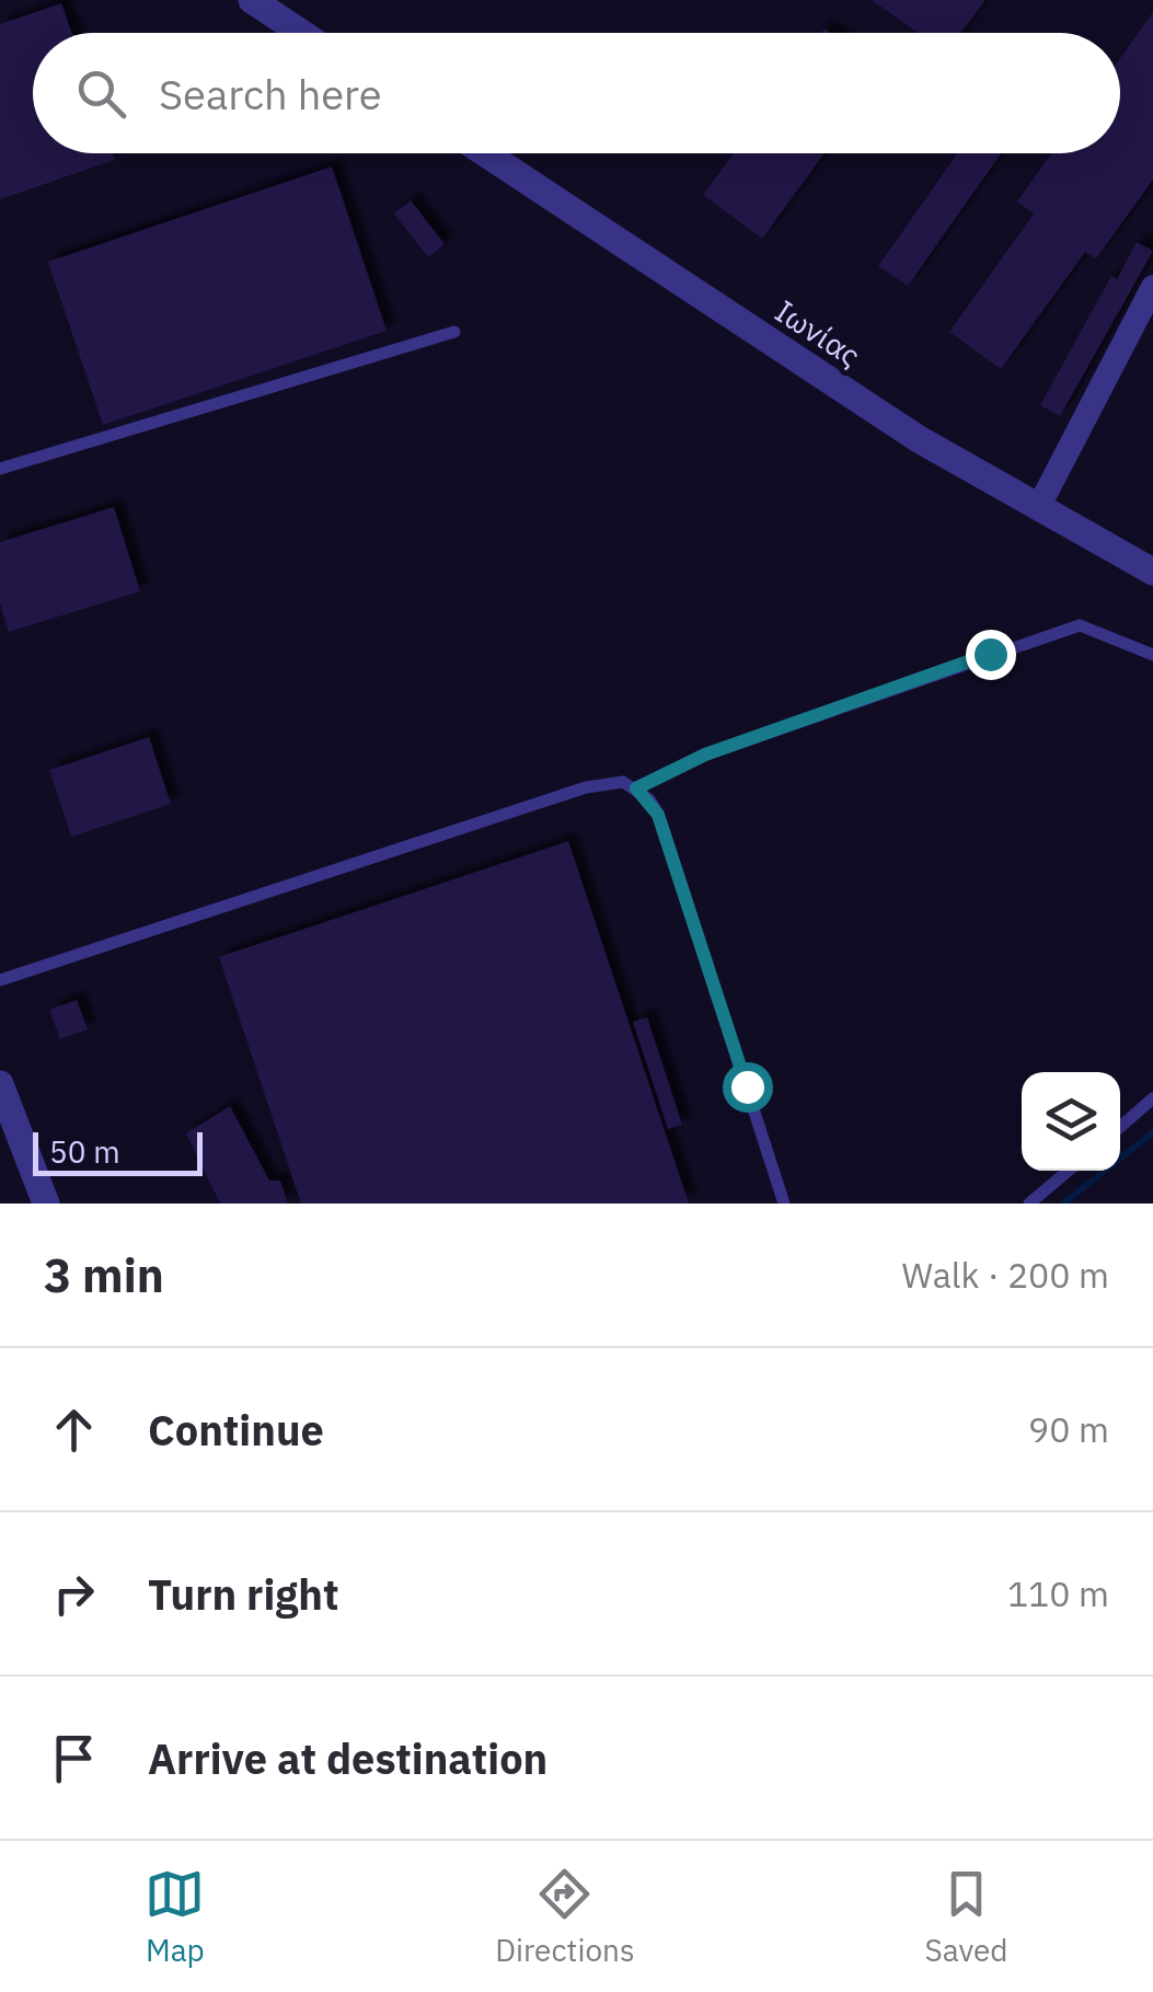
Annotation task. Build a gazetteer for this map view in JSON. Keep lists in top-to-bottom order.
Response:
{
  "streets": {
    "street": ["Ιωνίας"]
  },
  "scale_bar": "50 m",
  "page": {
    "search": "Search here",
    "scale": "50 m",
    "heading": ["3 min", "Walk · 200 m"],
    "list": [
      ["Continue", "90 m"],
      ["Turn right", "110 m"],
      "Arrive at destination"
    ],
    "nav": ["Map", "Directions", "Saved"]
  }
}
